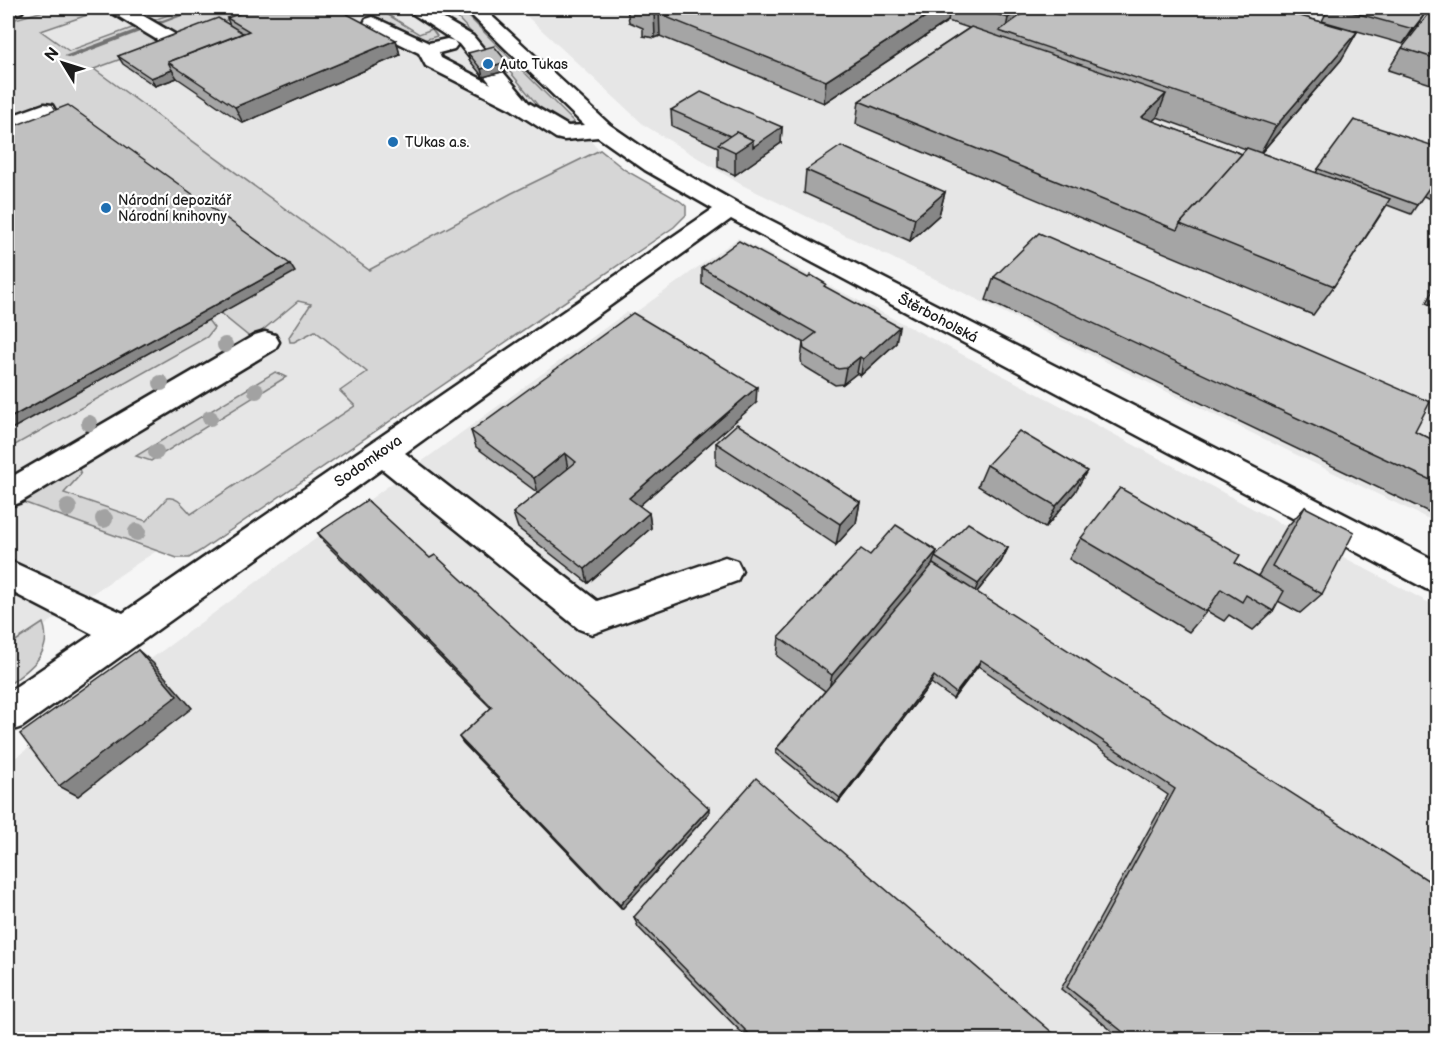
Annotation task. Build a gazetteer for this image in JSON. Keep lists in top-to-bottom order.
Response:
{
  "streets": {
    "street": ["Štěrboholská", "Sodomkova"]
  },
  "crossings": [
    ["Štěrboholská", "Sodomkova"]
  ],
  "places": ["Auto Tukas", "TUkas a.s.", "Národní depozitář Národní knihovny"],
  "north": "top left"
}
